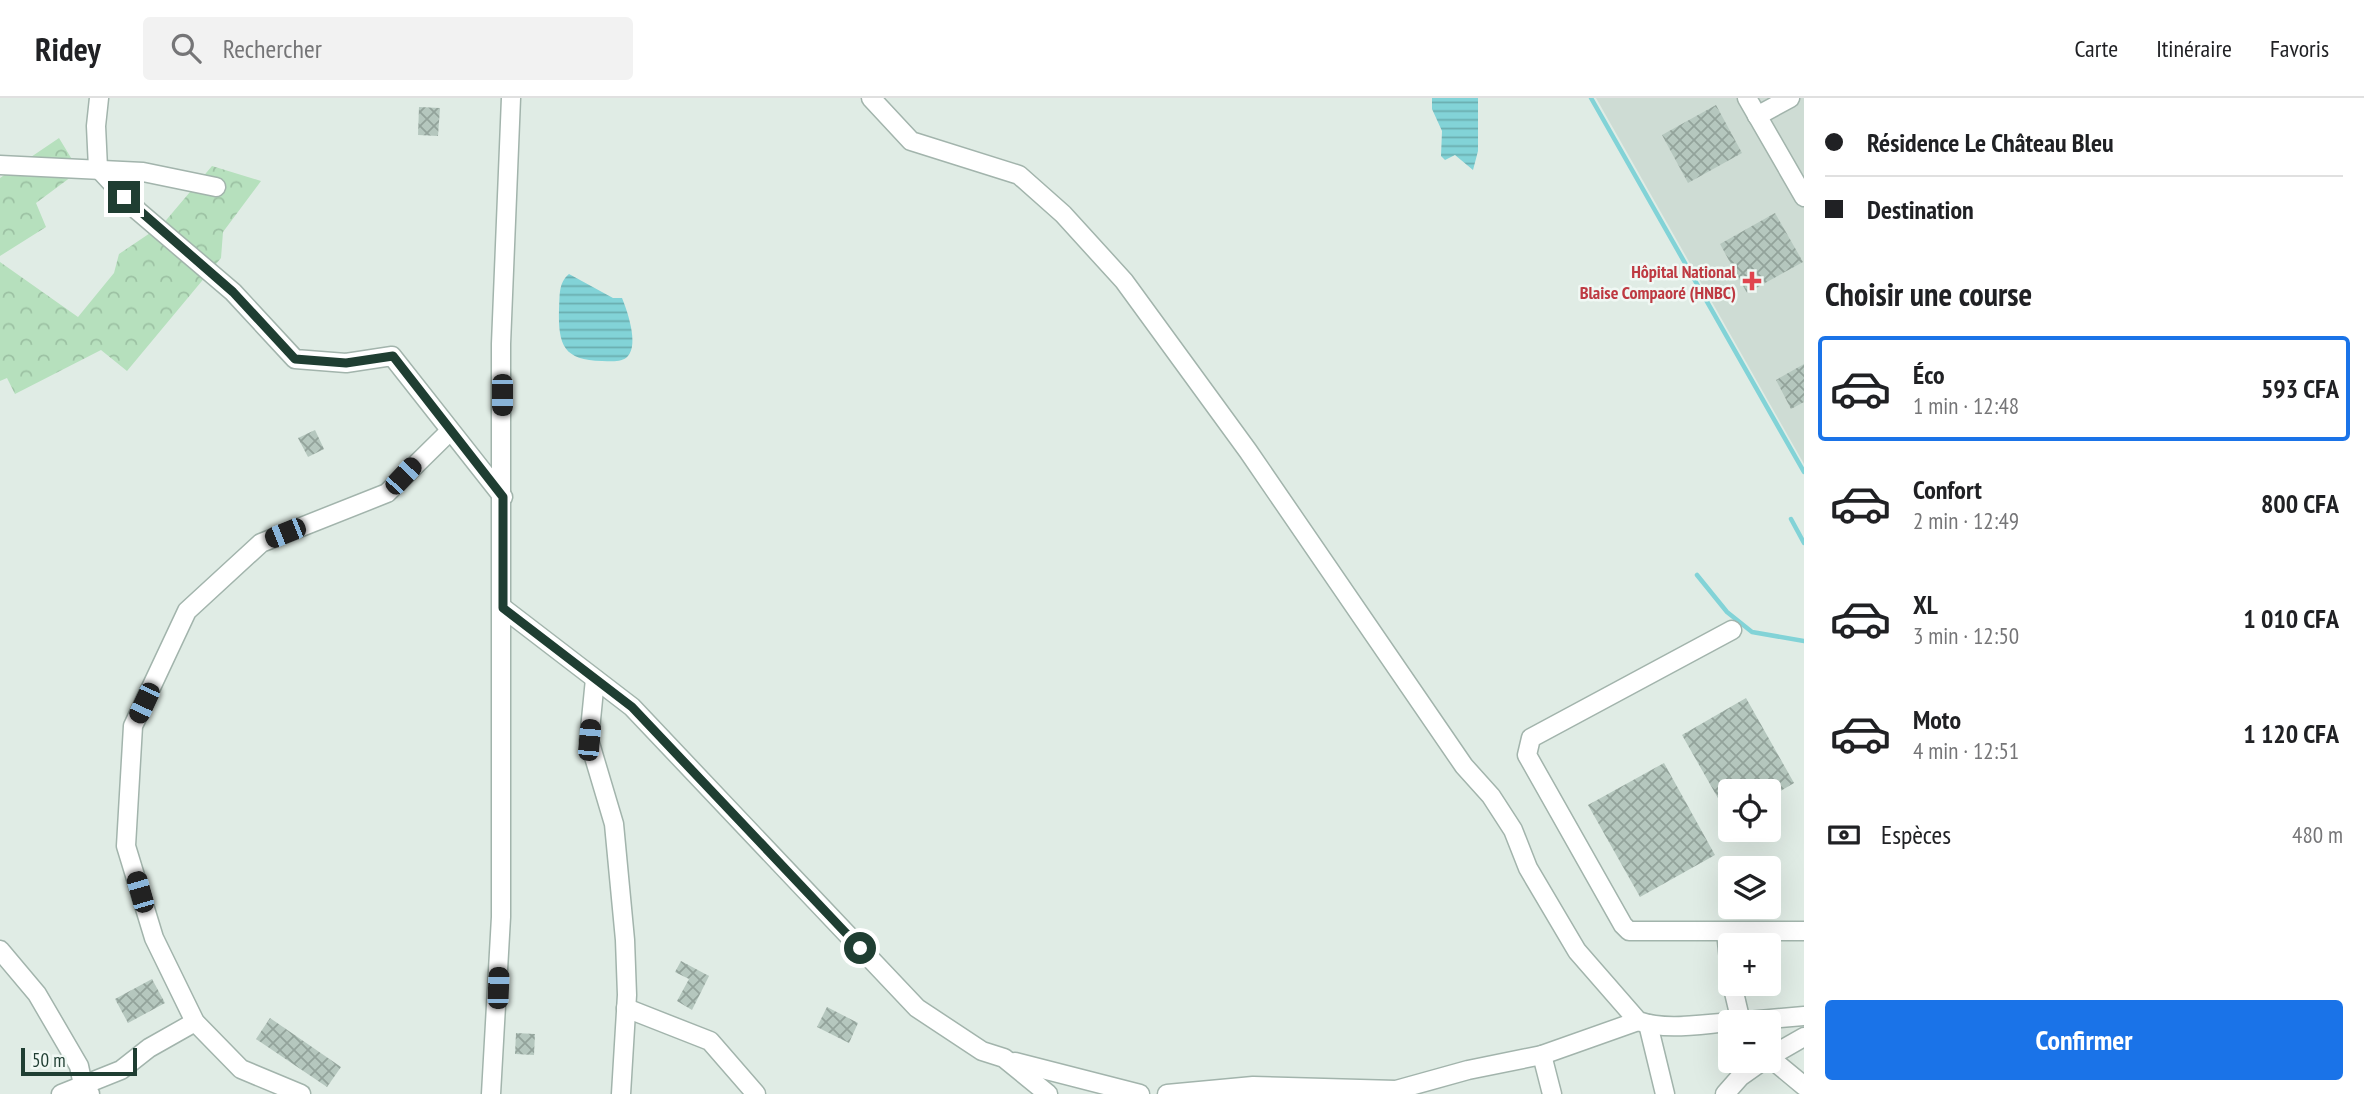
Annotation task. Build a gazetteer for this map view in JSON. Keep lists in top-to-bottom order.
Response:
{
  "places": {
    "health": ["Hôpital National Blaise Compaoré (HNBC)"]
  },
  "scale_bar": "50 m",
  "page": {
    "header": "Ridey",
    "search": "Rechercher",
    "nav": ["Carte", "Itinéraire", "Favoris"],
    "banner": ["Résidence Le Château Bleu", "Destination"],
    "heading": "Choisir une course",
    "list": [
      {
        "name": "Éco",
        "note": "1 min · 12:48",
        "value": "593 CFA"
      },
      {
        "name": "Confort",
        "note": "2 min · 12:49",
        "value": "800 CFA"
      },
      {
        "name": "XL",
        "note": "3 min · 12:50",
        "value": "1 010 CFA"
      },
      {
        "name": "Moto",
        "note": "4 min · 12:51",
        "value": "1 120 CFA"
      }
    ],
    "map_buttons": ["+", "−"],
    "pay": ["Espèces", "480 m"],
    "buttons": "Confirmer",
    "scale": "50 m"
  }
}
